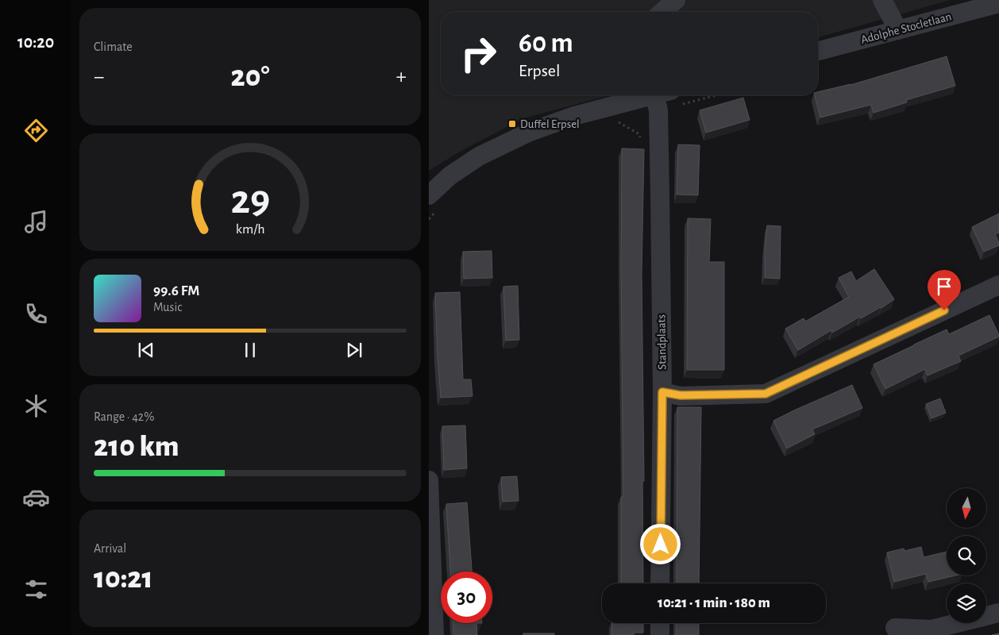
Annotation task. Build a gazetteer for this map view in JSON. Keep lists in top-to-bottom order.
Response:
{
  "streets": {
    "street": ["Adolphe Stocletlaan", "Standplaats"]
  },
  "places": {
    "transit": ["Duffel Erpsel"]
  },
  "north": "bottom",
  "page": {
    "tabs": "10:20",
    "tile": [
      "Climate",
      ["Range · 42%", "210 km"],
      ["Arrival", "10:21"]
    ],
    "turn": ["60 m", "Erpsel"],
    "heat": ["−", "20°", "+"],
    "song": ["99.6 FM", "Music"],
    "limit": "30",
    "trip": "10:21 · 1 min · 180 m",
    "gauge": ["29", "km/h"]
  }
}
